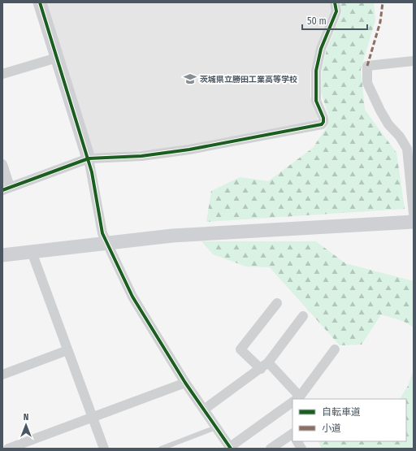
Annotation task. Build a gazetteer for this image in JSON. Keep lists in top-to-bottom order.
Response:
{
  "places": {
    "school or university": ["茨城県立勝田工業高等学校"]
  },
  "legend": ["自転車道", "小道"],
  "scale_bar": "50 m",
  "north": "top"
}
